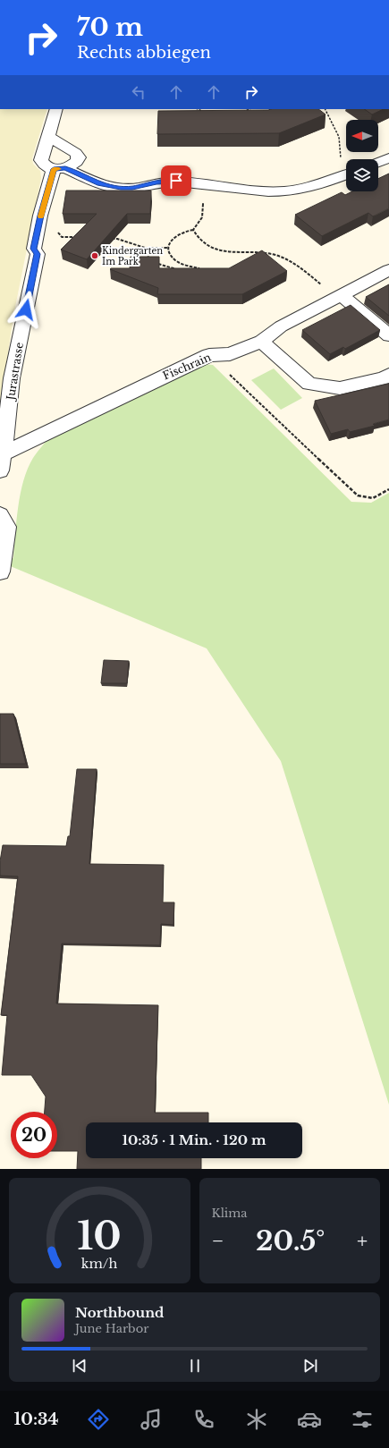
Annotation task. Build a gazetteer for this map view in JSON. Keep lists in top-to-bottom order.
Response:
{
  "streets": {
    "street": ["Fischrain", "Jurastrasse"]
  },
  "crossings": [
    ["Fischrain", "Jurastrasse"]
  ],
  "places": ["Kindergarten Im Park"],
  "north": "left",
  "page": {
    "turn": ["70 m", "Rechts abbiegen"],
    "limit": "20",
    "trip": "10:35 · 1 Min. · 120 m",
    "tile": "Klima",
    "heat": ["−", "20.5°", "+"],
    "song": ["Northbound", "June Harbor"],
    "tabs": "10:34",
    "gauge": ["10", "km/h"]
  }
}
